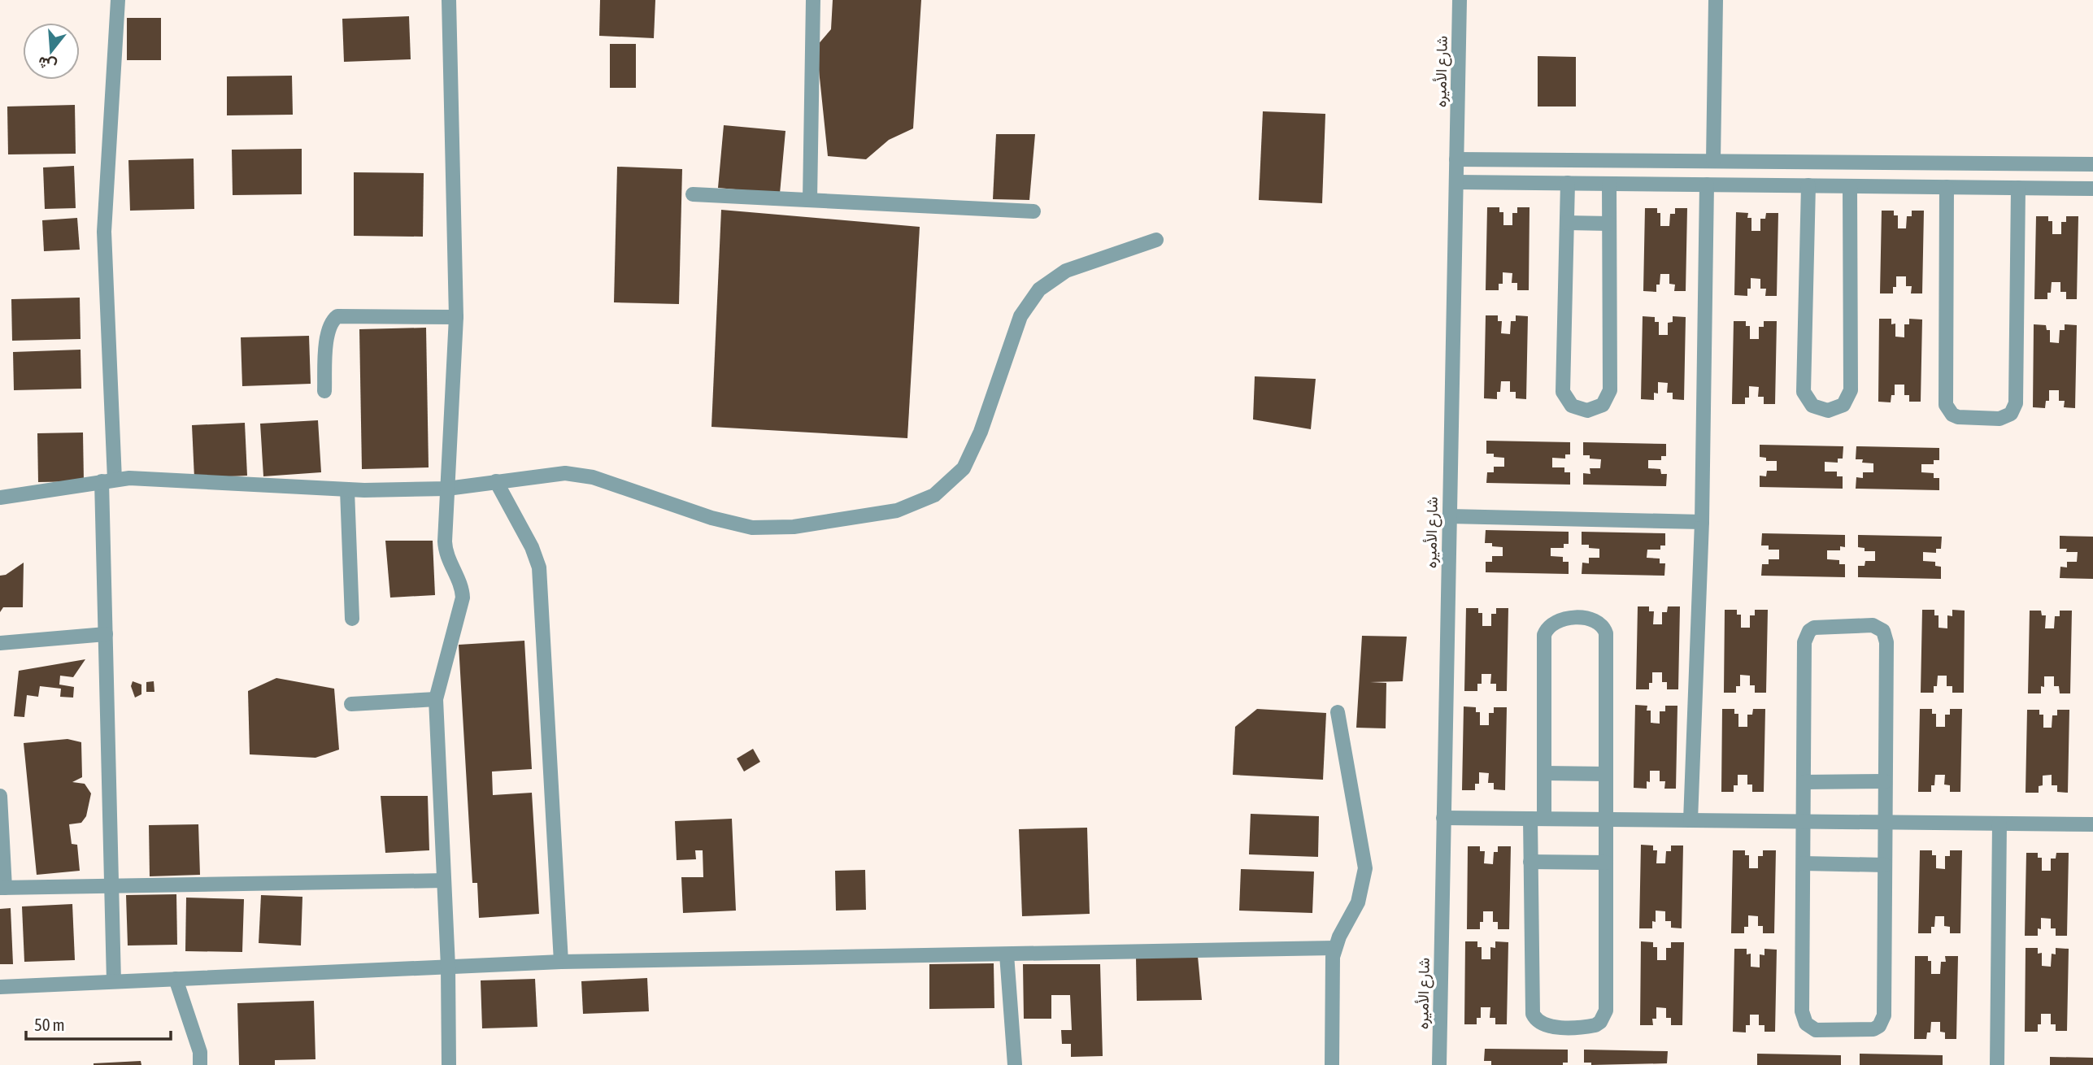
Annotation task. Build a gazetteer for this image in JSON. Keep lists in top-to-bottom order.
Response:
{
  "streets": {
    "street": ["شارع الأميره"]
  },
  "scale_bar": "50 m",
  "north": "bottom"
}
